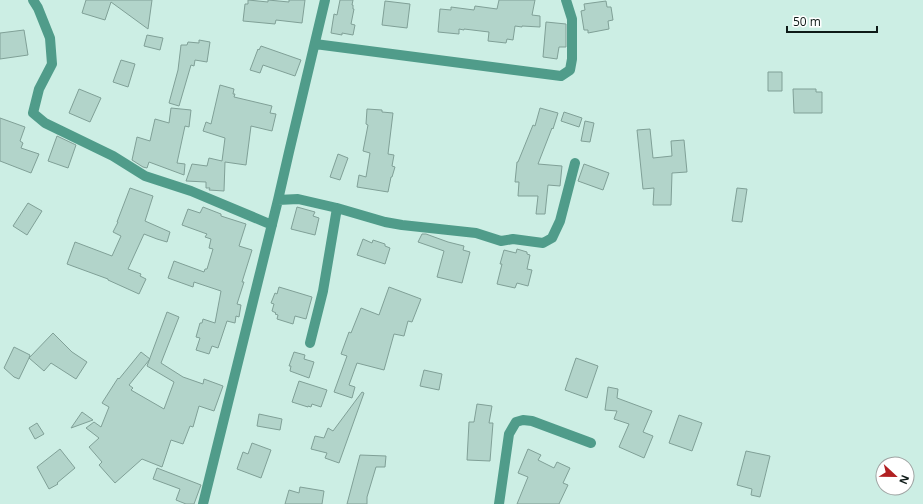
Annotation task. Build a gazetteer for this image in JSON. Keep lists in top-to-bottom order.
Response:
{
  "scale_bar": "50 m",
  "north": "right"
}
